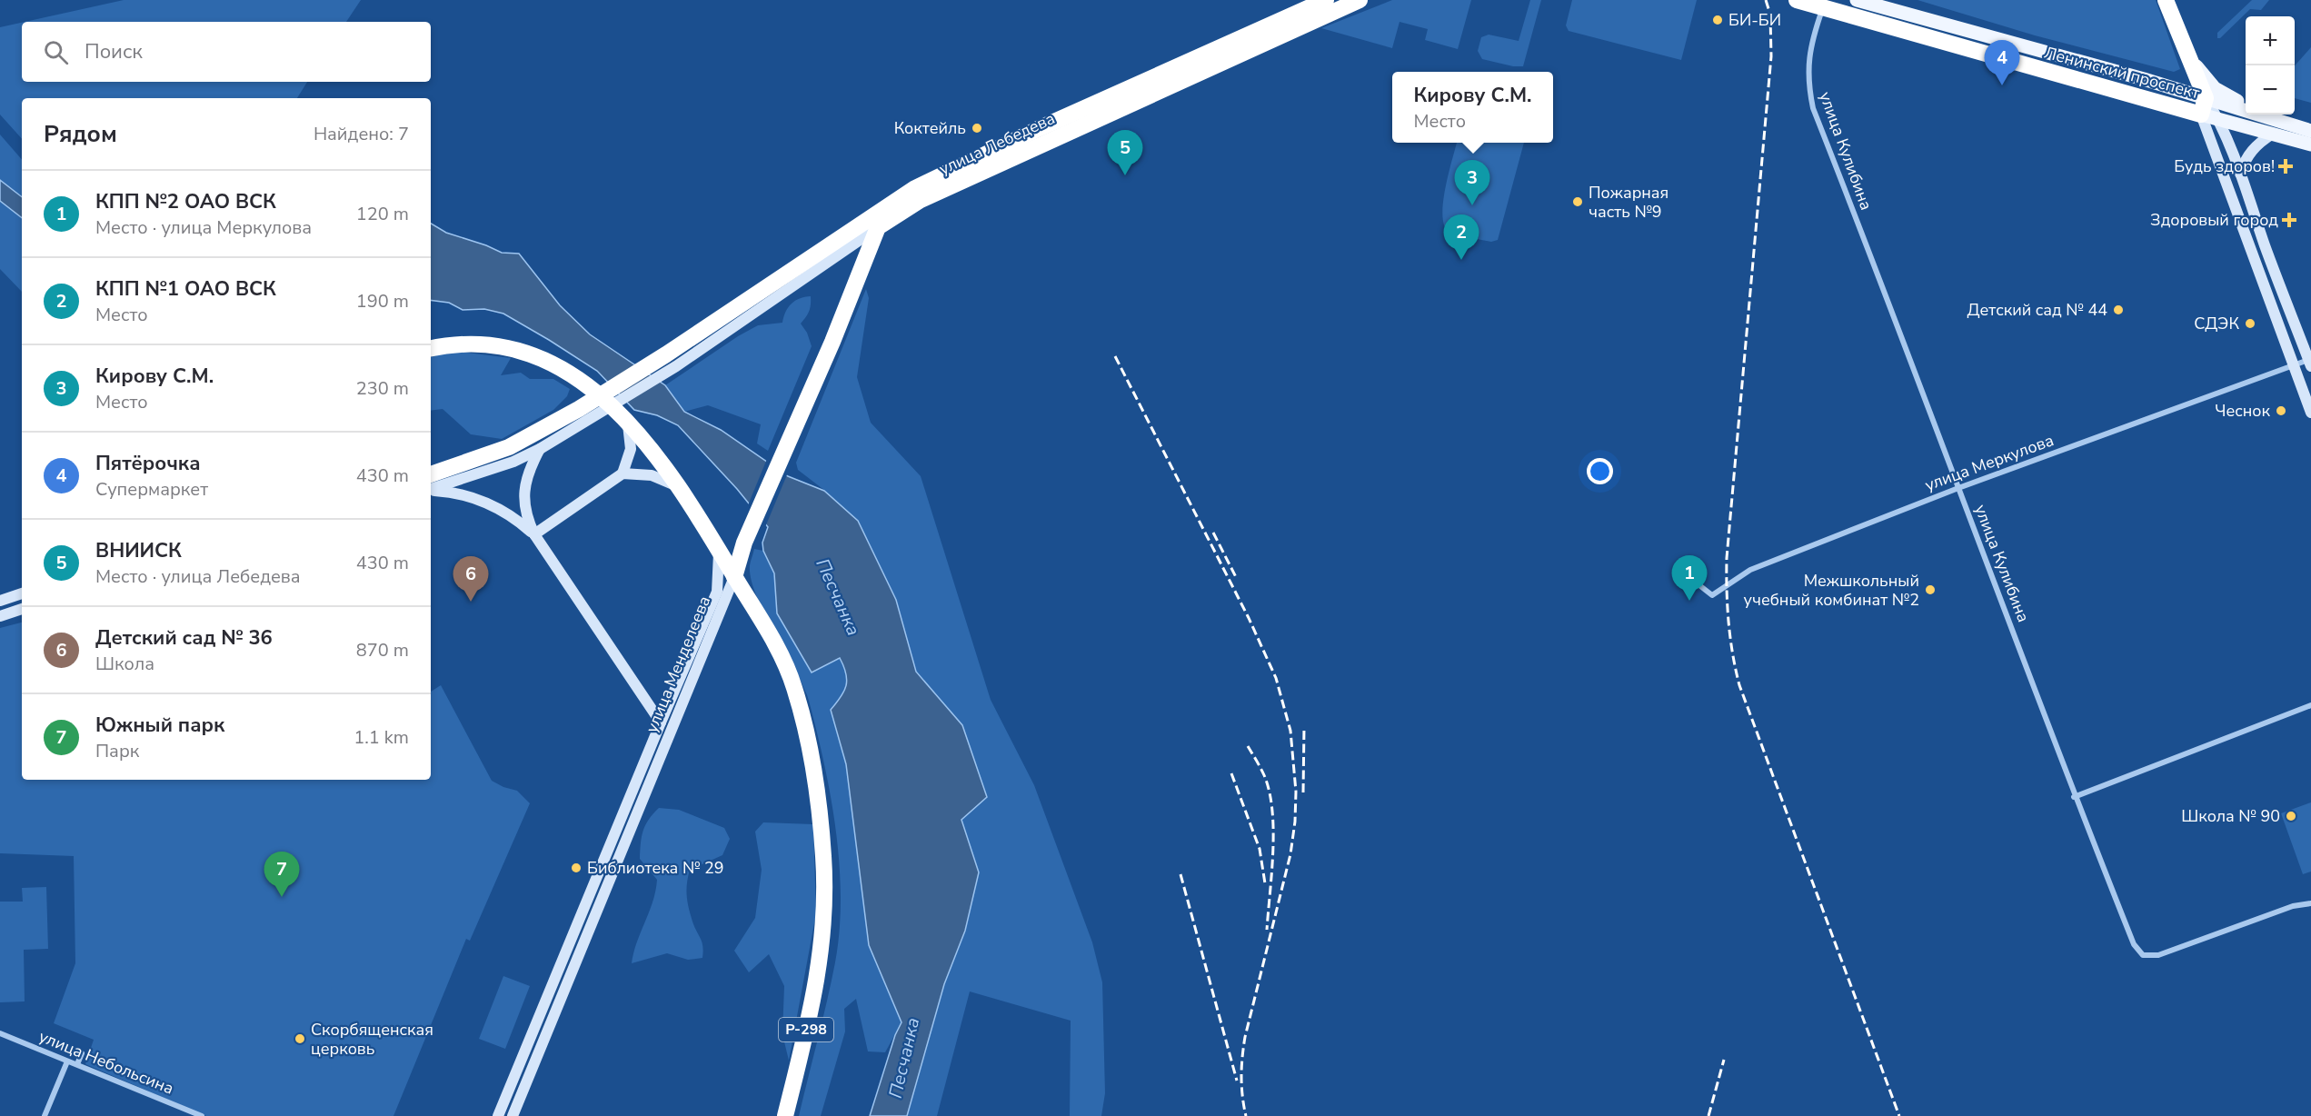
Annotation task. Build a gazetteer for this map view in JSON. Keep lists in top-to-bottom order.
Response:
{
  "streets": {
    "highway": [
      "Ленинский проспект",
      "улица Лебедева",
      "улица Менделеева",
      "Р-298"
    ],
    "street": ["улица Кулибина", "улица Меркулова", "улица Небольсина"]
  },
  "crossings": [
    ["Ленинский проспект", "улица Кулибина"],
    ["улица Лебедева", "улица Менделеева"],
    ["улица Кулибина", "улица Меркулова"],
    ["улица Менделеева", "Р-298"]
  ],
  "water": ["Песчанка"],
  "places": {
    "other": [
      "БИ-БИ",
      "Коктейль",
      "Пожарная часть №9",
      "Детский сад № 44",
      "СДЭК",
      "Чеснок",
      "Межшкольный учебный комбинат №2",
      "Школа № 90",
      "Библиотека № 29",
      "Скорбященская церковь"
    ],
    "health": ["Будь здоров!", "Здоровый город"]
  },
  "page": {
    "map_buttons": ["+", "−"],
    "search": "Поиск",
    "pins": [
      "4",
      "5",
      "3",
      "2",
      "1",
      "6",
      "7"
    ],
    "popup": ["Кирову С.М.", "Место"],
    "heading": ["Рядом", "Найдено: 7"],
    "list": [
      {
        "mark": "1",
        "name": "КПП №2 ОАО ВСК",
        "note": "Место · улица Меркулова",
        "value": "120 m"
      },
      {
        "mark": "2",
        "name": "КПП №1 ОАО ВСК",
        "note": "Место",
        "value": "190 m"
      },
      {
        "mark": "3",
        "name": "Кирову С.М.",
        "note": "Место",
        "value": "230 m"
      },
      {
        "mark": "4",
        "name": "Пятёрочка",
        "note": "Супермаркет",
        "value": "430 m"
      },
      {
        "mark": "5",
        "name": "ВНИИСК",
        "note": "Место · улица Лебедева",
        "value": "430 m"
      },
      {
        "mark": "6",
        "name": "Детский сад № 36",
        "note": "Школа",
        "value": "870 m"
      },
      {
        "mark": "7",
        "name": "Южный парк",
        "note": "Парк",
        "value": "1.1 km"
      }
    ]
  }
}
